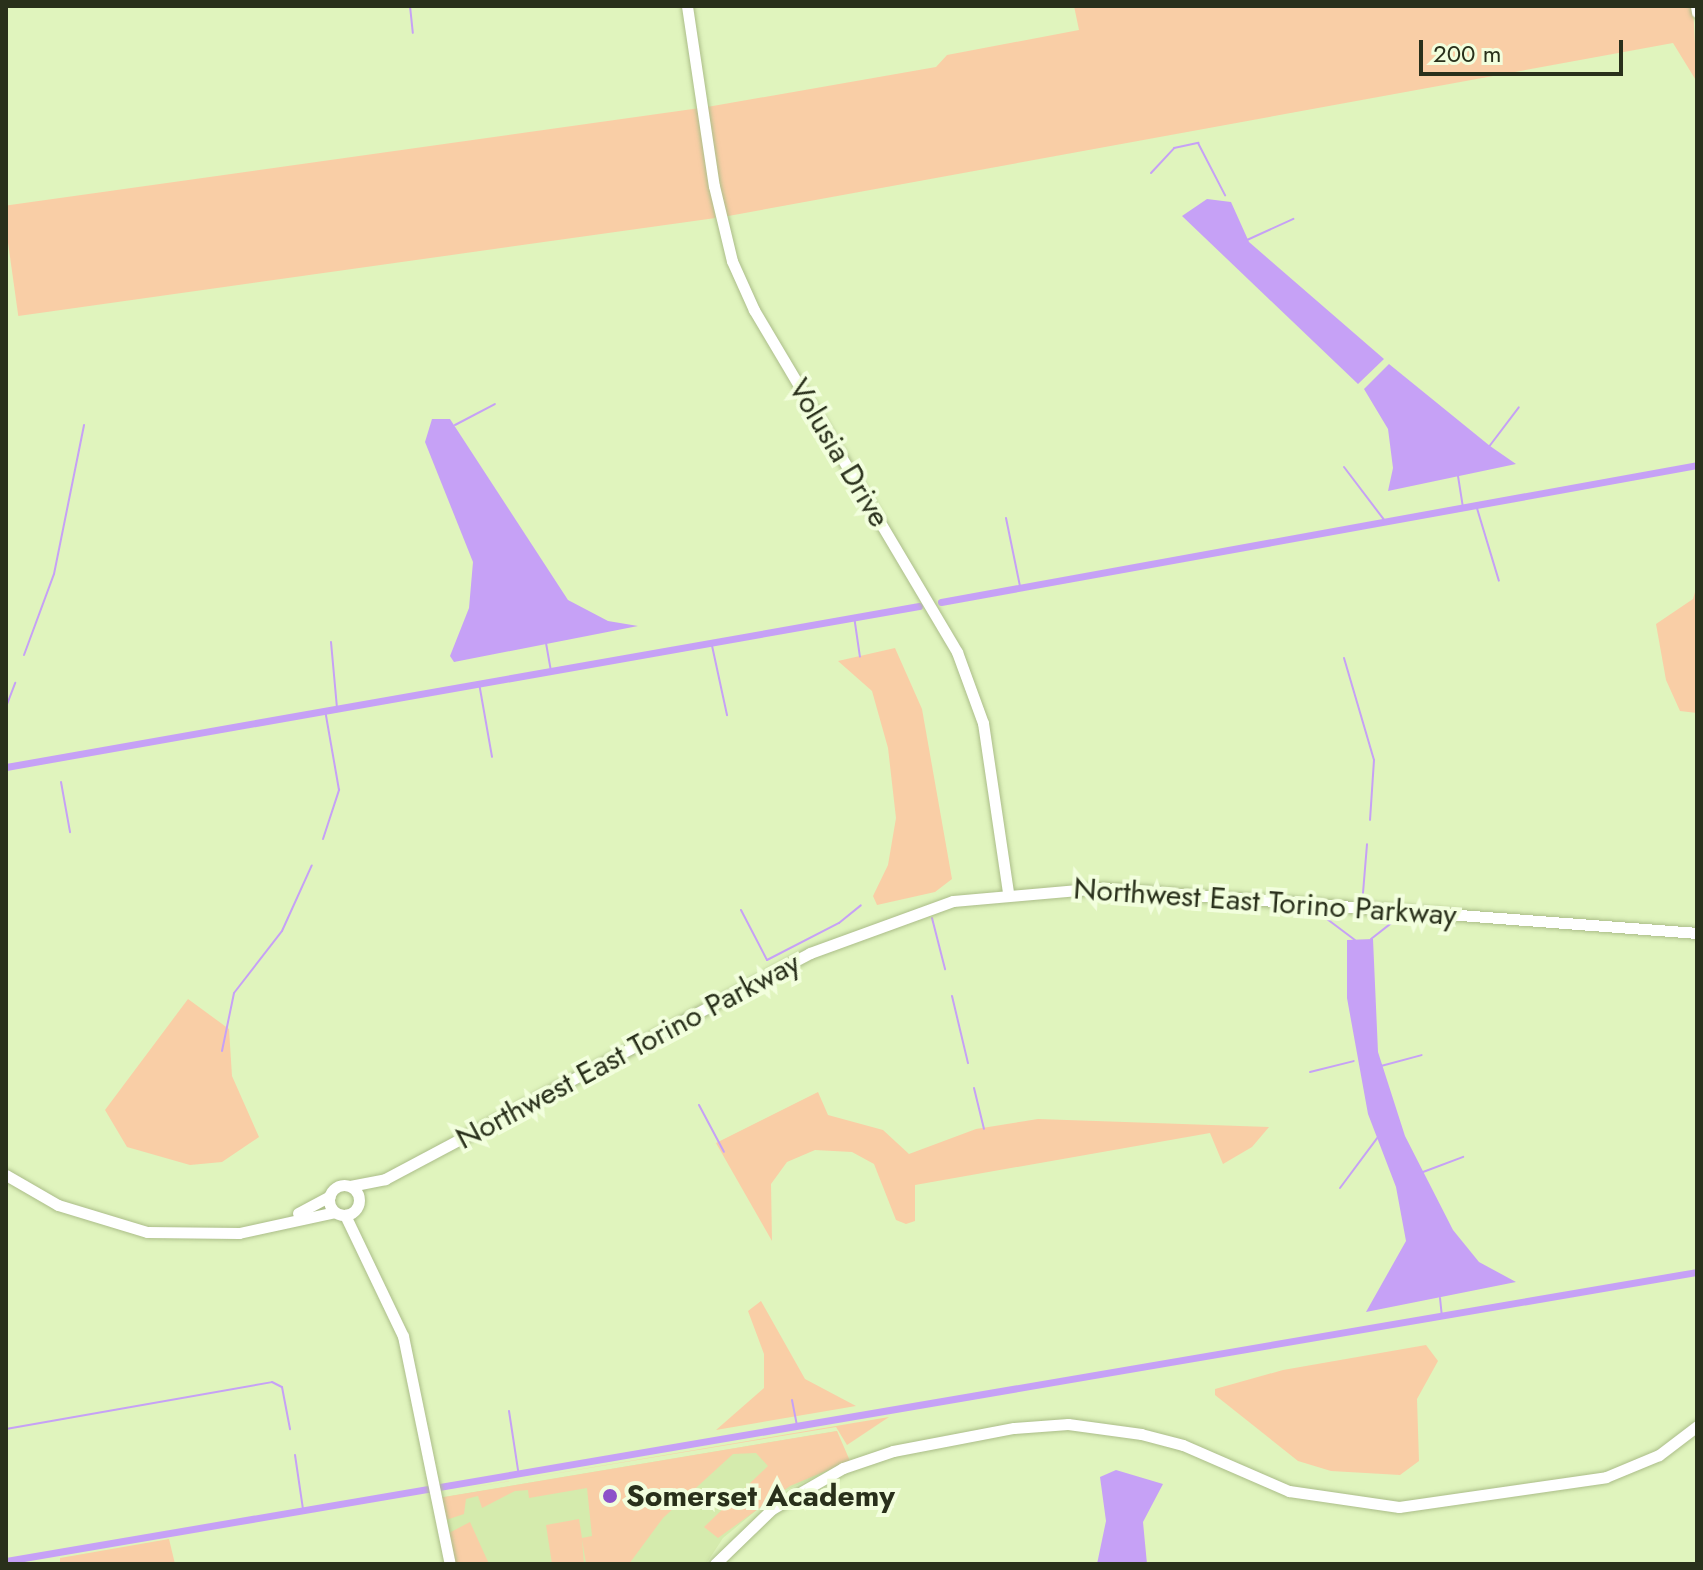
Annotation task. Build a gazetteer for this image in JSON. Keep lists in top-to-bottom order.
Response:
{
  "streets": {
    "street": ["Volusia Drive", "Northwest East Torino Parkway"]
  },
  "crossings": [
    ["Volusia Drive", "Northwest East Torino Parkway"]
  ],
  "places": ["Somerset Academy"],
  "scale_bar": "200 m"
}
